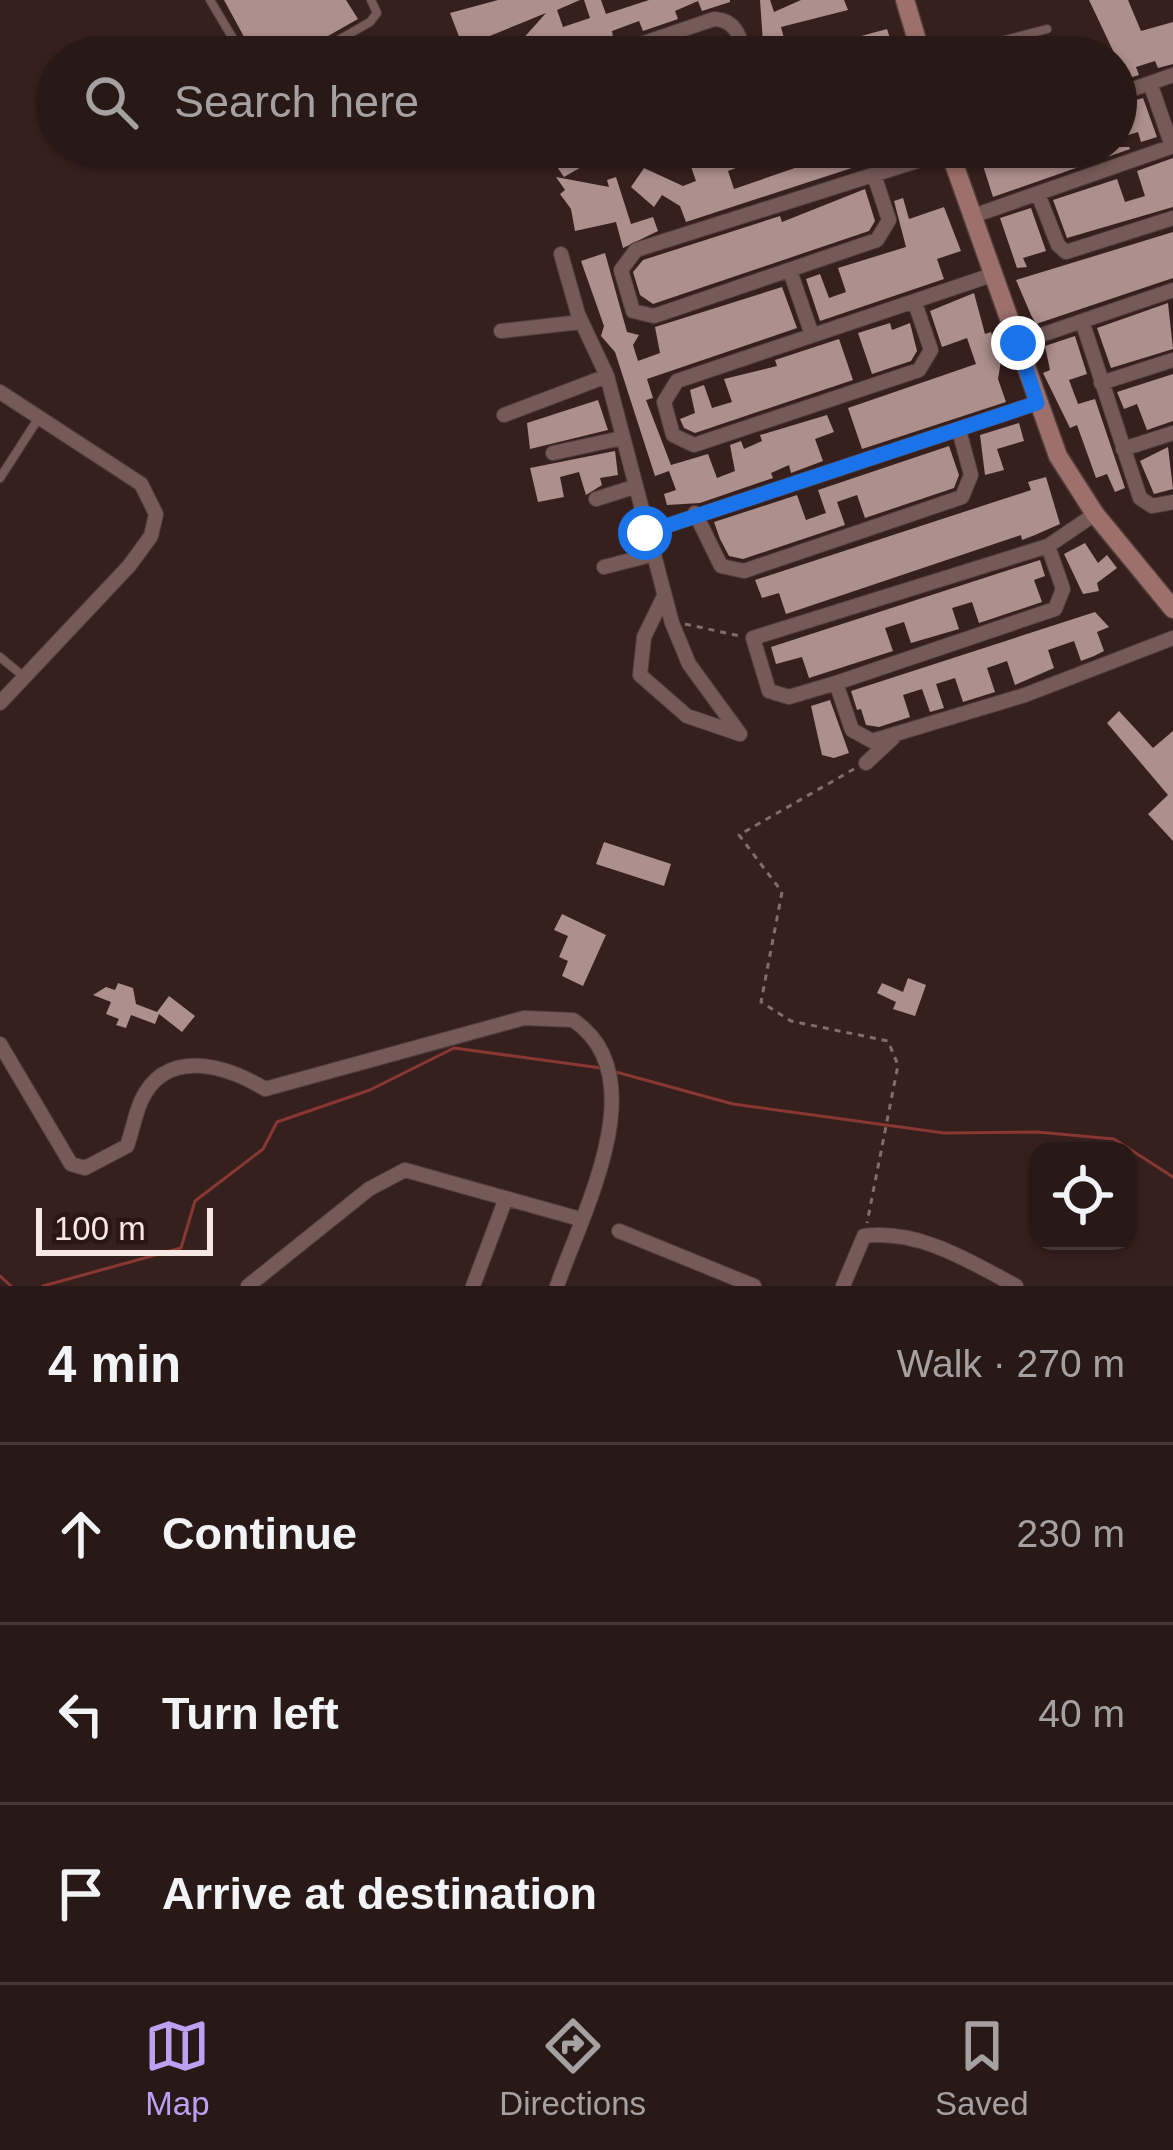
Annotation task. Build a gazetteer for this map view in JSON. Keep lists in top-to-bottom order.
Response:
{
  "scale_bar": "100 m",
  "page": {
    "search": "Search here",
    "scale": "100 m",
    "heading": ["4 min", "Walk · 270 m"],
    "list": [
      ["Continue", "230 m"],
      ["Turn left", "40 m"],
      "Arrive at destination"
    ],
    "nav": ["Map", "Directions", "Saved"]
  }
}
